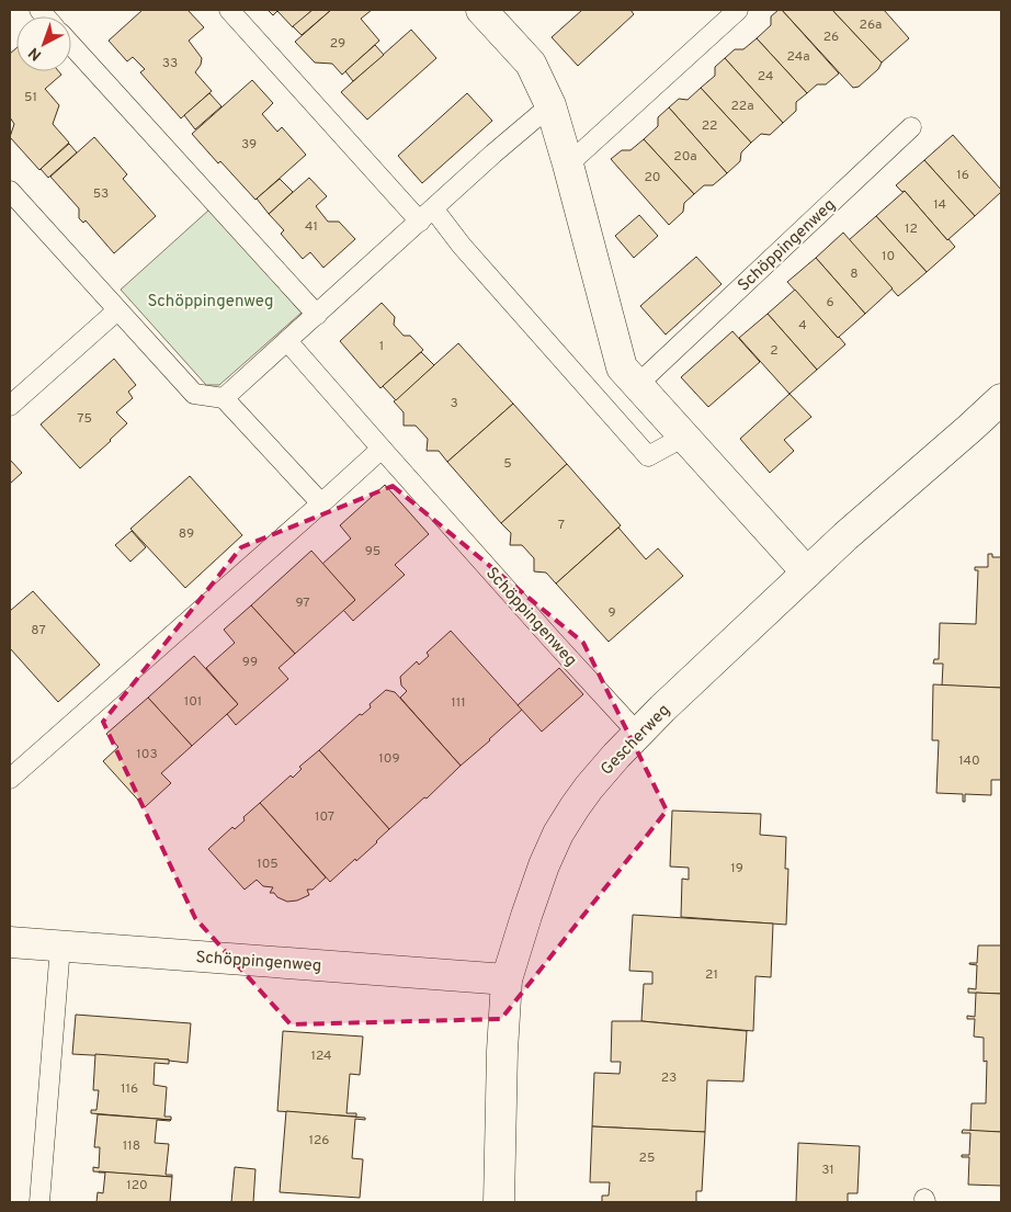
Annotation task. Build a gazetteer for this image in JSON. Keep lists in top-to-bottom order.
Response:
{
  "streets": {
    "street": ["Schöppingenweg", "Gescherweg"]
  },
  "crossings": [
    ["Schöppingenweg", "Gescherweg"]
  ],
  "parks": ["Schöppingenweg"],
  "house_numbers": [
    "26a",
    "26",
    "29",
    "24a",
    "33",
    "24",
    "51",
    "22a",
    "22",
    "39",
    "20a",
    "16",
    "20",
    "53",
    "14",
    "41",
    "12",
    "10",
    "8",
    "6",
    "4",
    "1",
    "2",
    "3",
    "75",
    "5",
    "7",
    "89",
    "95",
    "97",
    "9",
    "87",
    "99",
    "101",
    "111",
    "103",
    "109",
    "140",
    "107",
    "105",
    "19",
    "21",
    "124",
    "23",
    "116",
    "126",
    "118",
    "25",
    "31",
    "120"
  ],
  "north": "bottom left"
}
